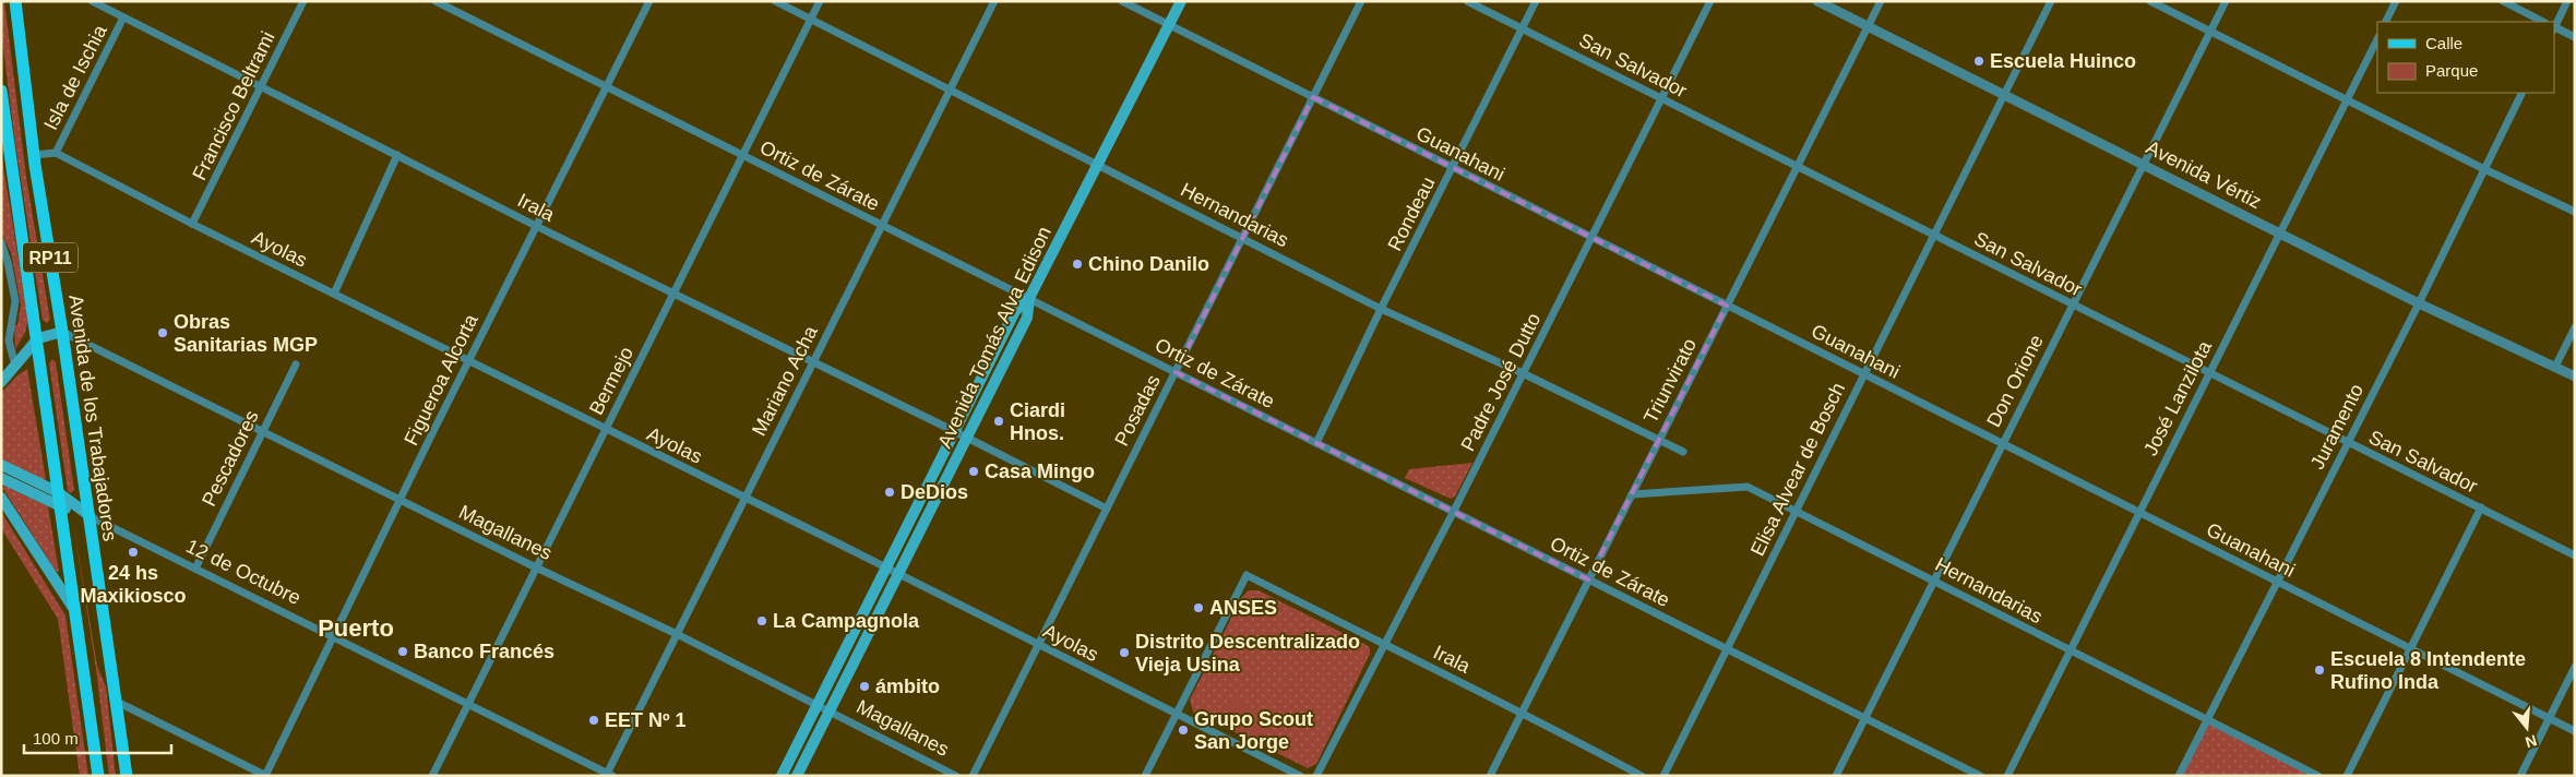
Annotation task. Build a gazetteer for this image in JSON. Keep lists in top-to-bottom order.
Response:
{
  "streets": {
    "main road": [
      "RP11",
      "Avenida Tomás Alva Edison",
      "Avenida de los Trabajadores",
      "12 de Octubre"
    ],
    "street": [
      "San Salvador",
      "Isla de Ischia",
      "Francisco Beltrami",
      "Guanahani",
      "Avenida Vértiz",
      "Ortiz de Zárate",
      "Irala",
      "Rondeau",
      "Hernandarias",
      "Ayolas",
      "Figueroa Alcorta",
      "Bermejo",
      "Mariano Acha",
      "Triunvirato",
      "Don Orione",
      "Padre José Dutto",
      "José Lanzilota",
      "Posadas",
      "Juramento",
      "Pescadores",
      "Elisa Alvear de Bosch",
      "Magallanes"
    ]
  },
  "crossings": [
    ["San Salvador", "Rondeau"],
    ["San Salvador", "Triunvirato"],
    ["San Salvador", "Don Orione"],
    ["San Salvador", "Padre José Dutto"],
    ["San Salvador", "José Lanzilota"],
    ["San Salvador", "Juramento"],
    ["San Salvador", "Elisa Alvear de Bosch"],
    ["Isla de Ischia", "Irala"],
    ["Isla de Ischia", "Ayolas"],
    ["Francisco Beltrami", "Irala"],
    ["Francisco Beltrami", "Ayolas"],
    ["Guanahani", "Rondeau"],
    ["Guanahani", "Avenida Tomás Alva Edison"],
    ["Guanahani", "Triunvirato"],
    ["Guanahani", "Don Orione"],
    ["Guanahani", "Padre José Dutto"],
    ["Guanahani", "José Lanzilota"],
    ["Guanahani", "Posadas"],
    ["Guanahani", "Juramento"],
    ["Guanahani", "Elisa Alvear de Bosch"],
    ["Avenida Vértiz", "Triunvirato"],
    ["Avenida Vértiz", "Don Orione"],
    ["Avenida Vértiz", "José Lanzilota"],
    ["Avenida Vértiz", "Juramento"],
    ["Avenida Vértiz", "Elisa Alvear de Bosch"],
    ["Ortiz de Zárate", "Rondeau"],
    ["Ortiz de Zárate", "Avenida Tomás Alva Edison"],
    ["Ortiz de Zárate", "Figueroa Alcorta"],
    ["Ortiz de Zárate", "Bermejo"],
    ["Ortiz de Zárate", "Mariano Acha"],
    ["Ortiz de Zárate", "Triunvirato"],
    ["Ortiz de Zárate", "Don Orione"],
    ["Ortiz de Zárate", "Padre José Dutto"],
    ["Ortiz de Zárate", "Posadas"],
    ["Ortiz de Zárate", "Elisa Alvear de Bosch"],
    ["Irala", "Ayolas"],
    ["Irala", "Avenida Tomás Alva Edison"],
    ["Irala", "Figueroa Alcorta"],
    ["Irala", "Bermejo"],
    ["Irala", "Mariano Acha"],
    ["Irala", "Triunvirato"],
    ["Irala", "Padre José Dutto"],
    ["Irala", "Posadas"],
    ["Rondeau", "Hernandarias"],
    ["Hernandarias", "Avenida Tomás Alva Edison"],
    ["Hernandarias", "Bermejo"],
    ["Hernandarias", "Mariano Acha"],
    ["Hernandarias", "Triunvirato"],
    ["Hernandarias", "Don Orione"],
    ["Hernandarias", "Padre José Dutto"],
    ["Hernandarias", "José Lanzilota"],
    ["Hernandarias", "Posadas"],
    ["Hernandarias", "Juramento"],
    ["Hernandarias", "Elisa Alvear de Bosch"],
    ["Ayolas", "Avenida Tomás Alva Edison"],
    ["Ayolas", "Figueroa Alcorta"],
    ["Ayolas", "Bermejo"],
    ["Ayolas", "Mariano Acha"],
    ["Ayolas", "Posadas"],
    ["RP11", "12 de Octubre"],
    ["Avenida Tomás Alva Edison", "Magallanes"],
    ["Figueroa Alcorta", "Magallanes"],
    ["Figueroa Alcorta", "12 de Octubre"],
    ["Bermejo", "Magallanes"],
    ["Bermejo", "12 de Octubre"],
    ["Mariano Acha", "Magallanes"],
    ["Mariano Acha", "12 de Octubre"],
    ["Avenida de los Trabajadores", "Magallanes"],
    ["Avenida de los Trabajadores", "12 de Octubre"],
    ["Pescadores", "Magallanes"],
    ["Pescadores", "12 de Octubre"]
  ],
  "districts": ["Puerto"],
  "places": [
    "Escuela Huinco",
    "Chino Danilo",
    "Obras Sanitarias MGP",
    "Ciardi Hnos.",
    "Casa Mingo",
    "DeDios",
    "24 hs Maxikiosco",
    "ANSES",
    "La Campagnola",
    "Banco Francés",
    "Distrito Descentralizado Vieja Usina",
    "Escuela 8 Intendente Rufino Inda",
    "ámbito",
    "EET Nº 1",
    "Grupo Scout San Jorge"
  ],
  "legend": ["Calle", "Parque"],
  "scale_bar": "100 m",
  "north": "bottom"
}
